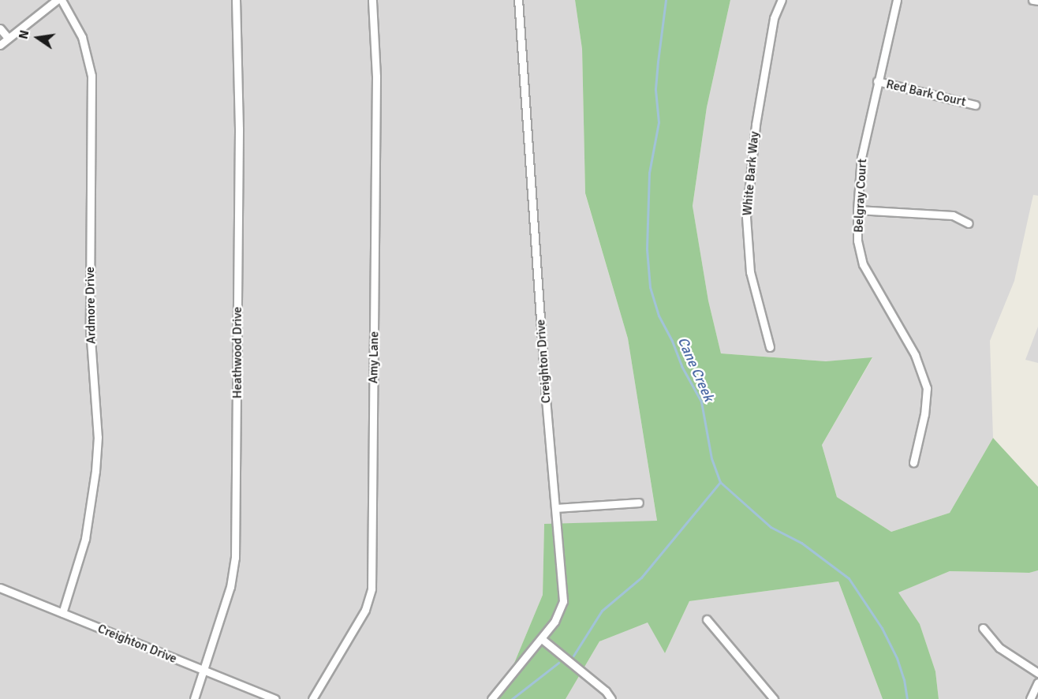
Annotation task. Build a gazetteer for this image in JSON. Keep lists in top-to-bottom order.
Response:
{
  "streets": {
    "street": [
      "Red Bark Court",
      "White Bark Way",
      "Belgray Court",
      "Ardmore Drive",
      "Heathwood Drive",
      "Amy Lane",
      "Creighton Drive"
    ]
  },
  "crossings": [
    ["Red Bark Court", "Belgray Court"],
    ["Ardmore Drive", "Creighton Drive"],
    ["Heathwood Drive", "Creighton Drive"]
  ],
  "water": ["Cane Creek"],
  "north": "left"
}
